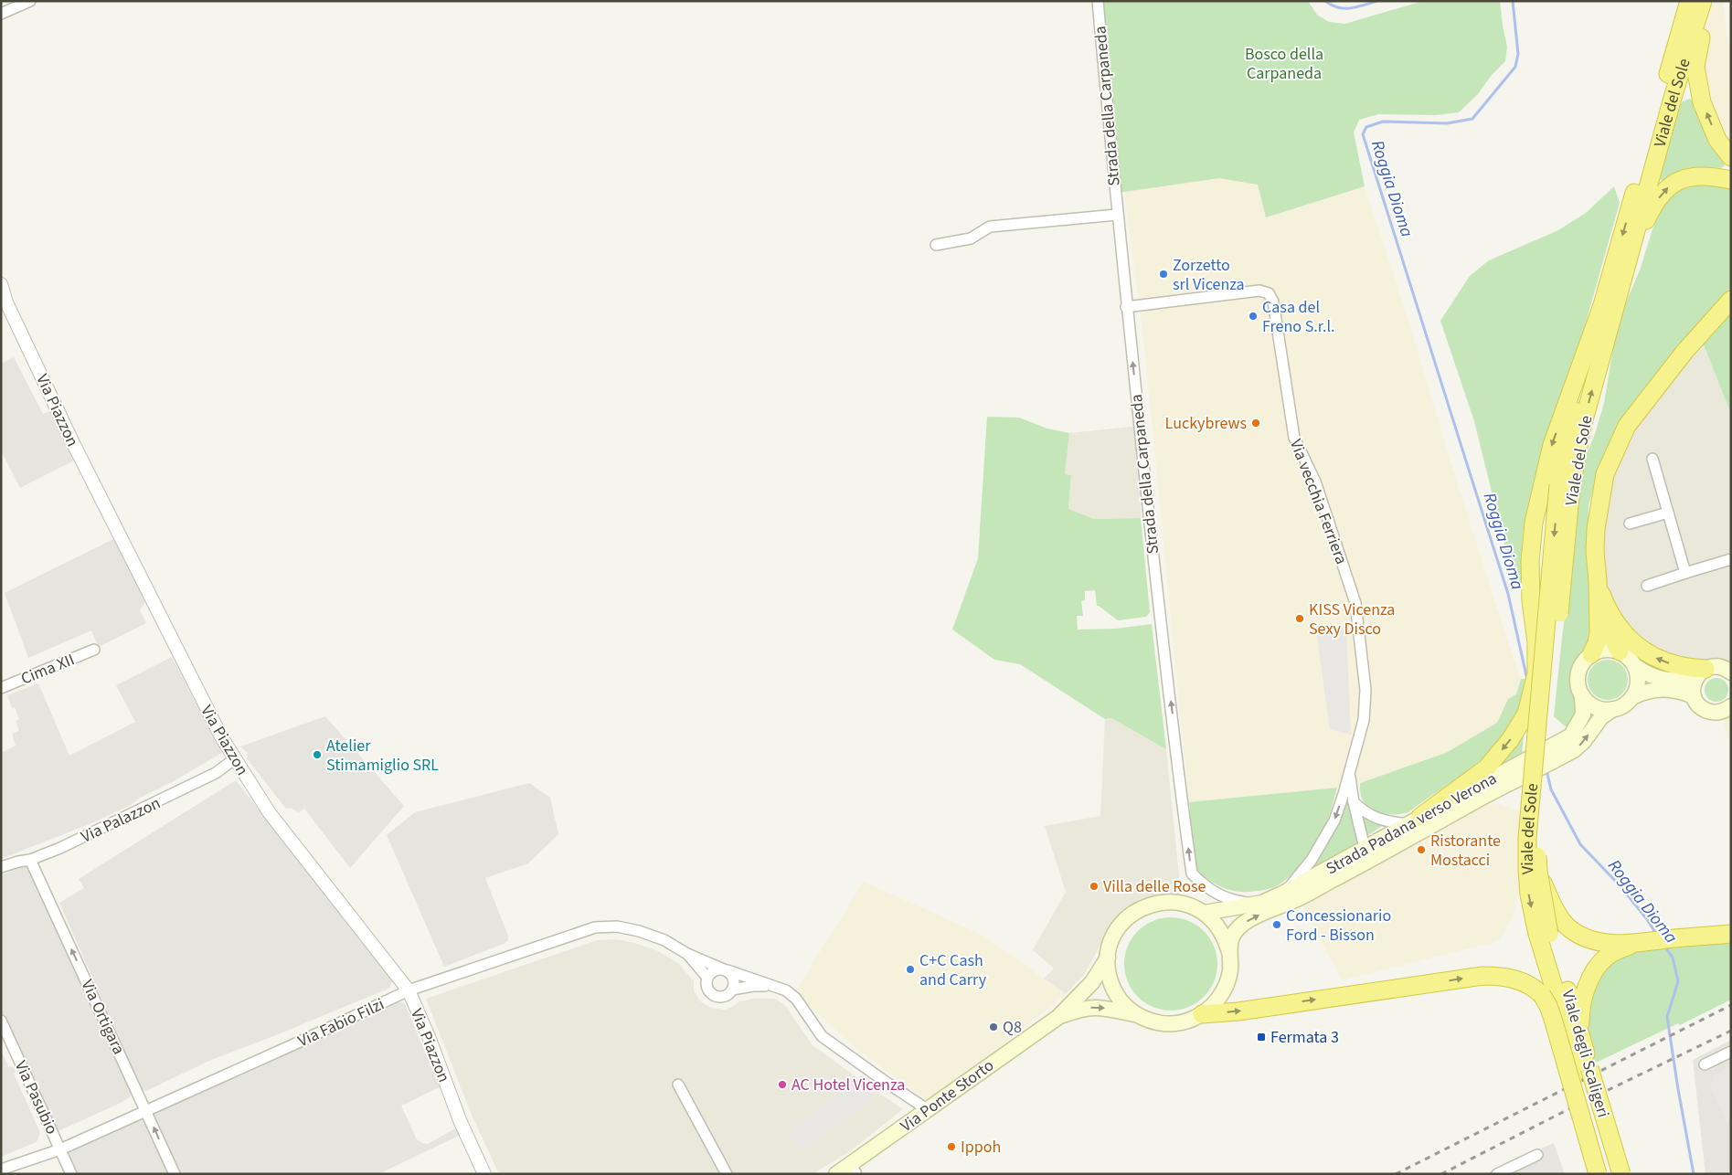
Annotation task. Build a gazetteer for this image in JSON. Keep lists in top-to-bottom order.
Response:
{
  "streets": {
    "highway": ["Viale del Sole", "Viale degli Scaligeri"],
    "main road": ["Strada Padana verso Verona", "Via Ponte Storto"],
    "street": [
      "Strada della Carpaneda",
      "Via Piazzon",
      "Via vecchia Ferriera",
      "Cima XII",
      "Via Palazzon",
      "Via Ortigara",
      "Via Fabio Filzi",
      "Via Pasubio"
    ]
  },
  "crossings": [
    ["Viale del Sole", "Viale degli Scaligeri"],
    ["Strada della Carpaneda", "Via vecchia Ferriera"],
    ["Strada della Carpaneda", "Strada Padana verso Verona"],
    ["Via Piazzon", "Via Palazzon"],
    ["Via Piazzon", "Via Fabio Filzi"],
    ["Via vecchia Ferriera", "Strada Padana verso Verona"],
    ["Via Palazzon", "Via Ortigara"],
    ["Strada Padana verso Verona", "Via Ponte Storto"],
    ["Via Ortigara", "Via Fabio Filzi"],
    ["Via Fabio Filzi", "Via Ponte Storto"],
    ["Via Fabio Filzi", "Via Pasubio"]
  ],
  "one_way": ["Strada della Carpaneda", "Via Ortigara"],
  "water": ["Roggia Dioma"],
  "parks": ["Bosco della Carpaneda"],
  "places": {
    "other": [
      "Zorzetto srl Vicenza",
      "Casa del Freno S.r.l.",
      "Luckybrews",
      "KISS Vicenza Sexy Disco",
      "Atelier Stimamiglio SRL",
      "Ristorante Mostacci",
      "Villa delle Rose",
      "Concessionario Ford - Bisson",
      "C+C Cash and Carry",
      "Q8",
      "AC Hotel Vicenza",
      "Ippoh"
    ],
    "transit": ["Fermata 3"]
  }
}
